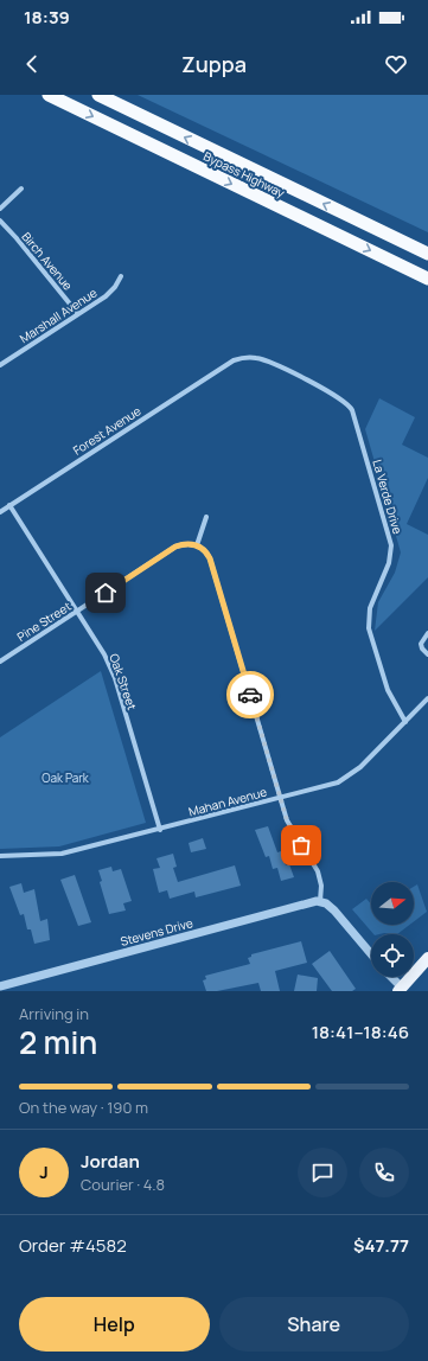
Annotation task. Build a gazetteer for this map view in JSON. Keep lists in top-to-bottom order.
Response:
{
  "streets": {
    "highway": ["Bypass Highway"],
    "street": [
      "Birch Avenue",
      "Marshall Avenue",
      "Forest Avenue",
      "La Verde Drive",
      "Pine Street",
      "Oak Street",
      "Mahan Avenue",
      "Stevens Drive"
    ]
  },
  "crossings": [
    ["Birch Avenue", "Marshall Avenue"],
    ["Forest Avenue", "La Verde Drive"],
    ["Forest Avenue", "Oak Street"],
    ["La Verde Drive", "Mahan Avenue"],
    ["Pine Street", "Oak Street"],
    ["Oak Street", "Mahan Avenue"]
  ],
  "parks": ["Oak Park"],
  "north": "right",
  "page": {
    "status": "18:39",
    "header": "Zuppa",
    "heading": ["2 min", "Arriving in", "18:41–18:46"],
    "panel": [
      "Jordan",
      "Courier · 4.8",
      "Order #4582",
      "$47.77"
    ],
    "bar": "On the way · 190 m",
    "round": "J",
    "buttons": ["Help", "Share"]
  }
}
